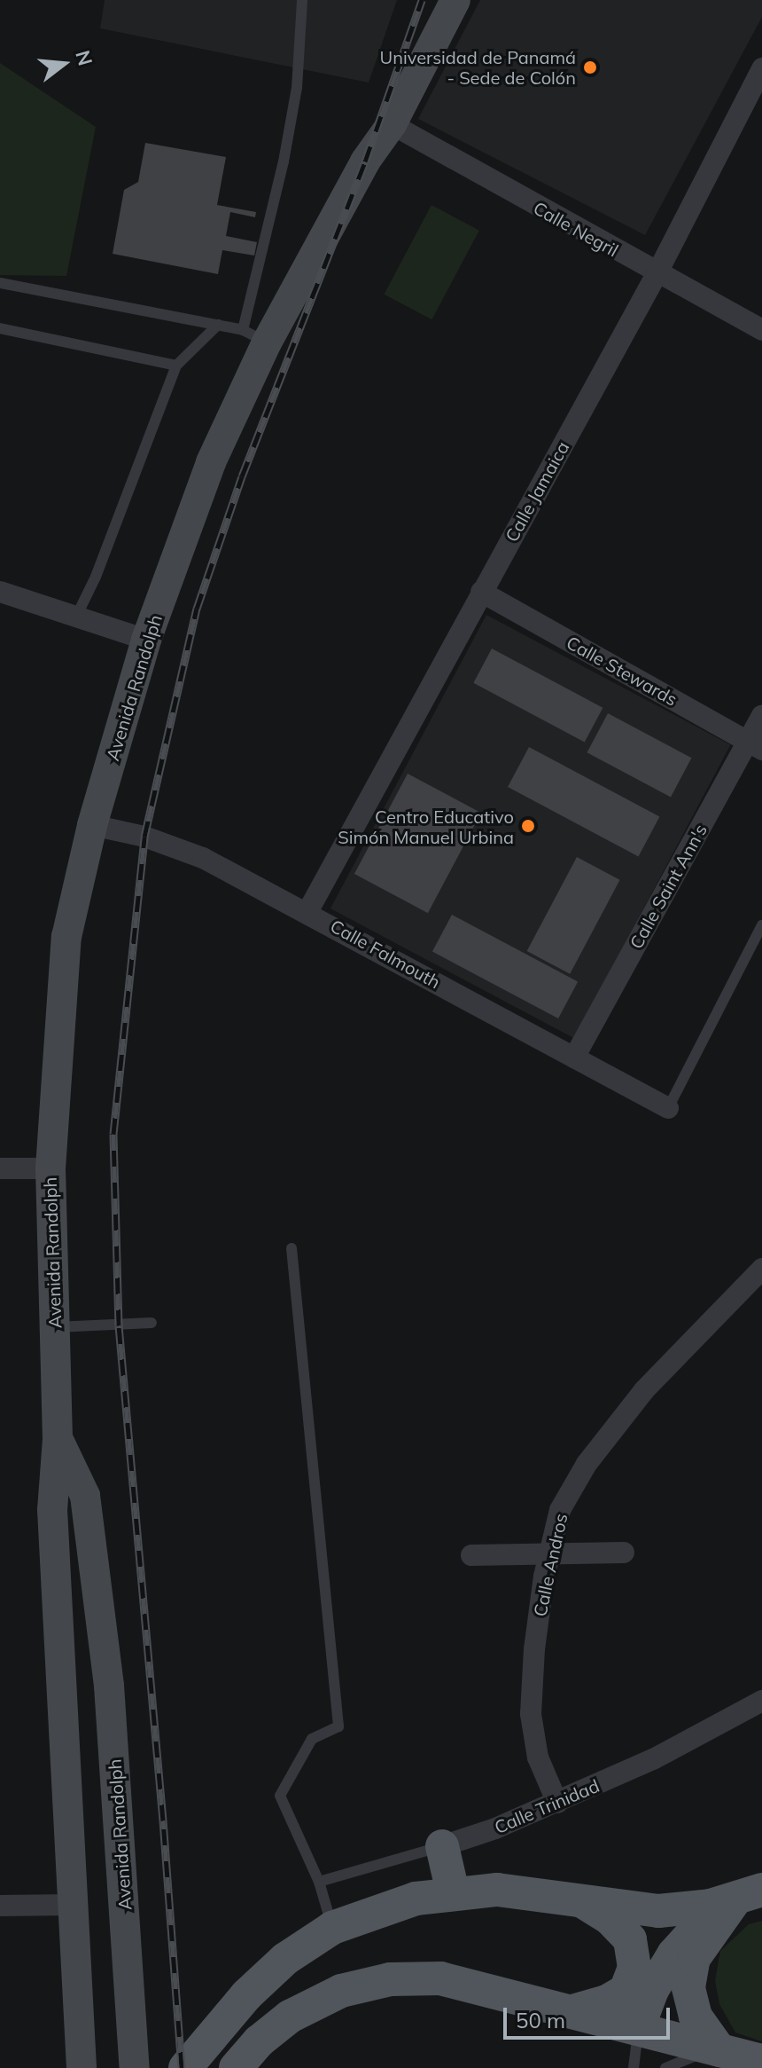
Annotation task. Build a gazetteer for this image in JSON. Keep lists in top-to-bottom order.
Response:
{
  "streets": {
    "main road": ["Avenida Randolph"],
    "street": [
      "Calle Negril",
      "Calle Jamaica",
      "Calle Stewards",
      "Calle Saint Ann's",
      "Calle Falmouth",
      "Calle Andros",
      "Calle Trinidad"
    ]
  },
  "crossings": [
    ["Calle Negril", "Calle Jamaica"],
    ["Calle Negril", "Avenida Randolph"],
    ["Calle Jamaica", "Calle Stewards"],
    ["Calle Jamaica", "Calle Falmouth"],
    ["Calle Stewards", "Calle Saint Ann's"],
    ["Avenida Randolph", "Calle Falmouth"],
    ["Calle Saint Ann's", "Calle Falmouth"],
    ["Calle Andros", "Calle Trinidad"]
  ],
  "places": ["Universidad de Panamá - Sede de Colón", "Centro Educativo Simón Manuel Urbina"],
  "scale_bar": "50 m",
  "north": "right"
}
